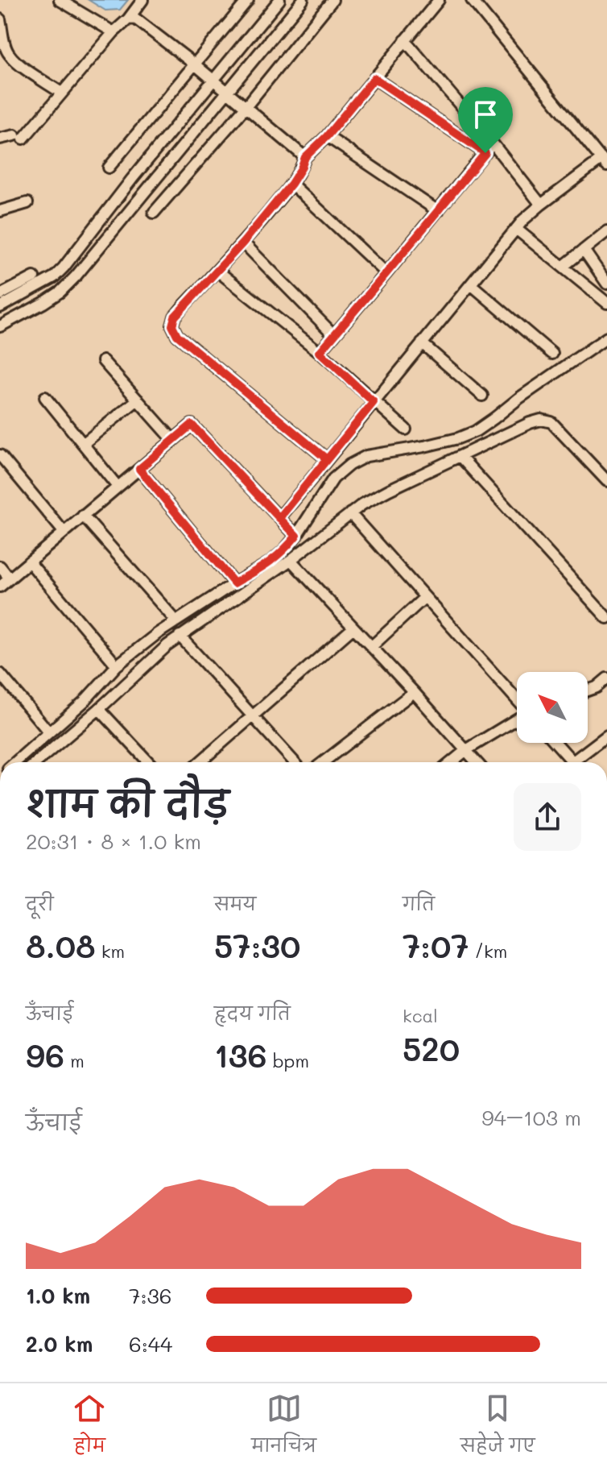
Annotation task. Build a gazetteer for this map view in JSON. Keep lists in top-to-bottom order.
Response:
{
  "north": "top left",
  "page": {
    "heading": ["शाम की दौड़", "20:31 · 8 × 1.0 km"],
    "stats": [
      ["दूरी", "8.08 km"],
      ["समय", "57:30"],
      ["गति", "7:07 /km"],
      ["ऊँचाई", "96 m"],
      ["हृदय गति", "136 bpm"],
      ["kcal", "520"]
    ],
    "chart": ["ऊँचाई", "94–103 m"],
    "list": [
      {
        "name": "1.0 km",
        "note": "7:36"
      },
      {
        "name": "2.0 km",
        "note": "6:44"
      }
    ],
    "tabs": ["होम", "मानचित्र", "सहेजे गए"]
  }
}
